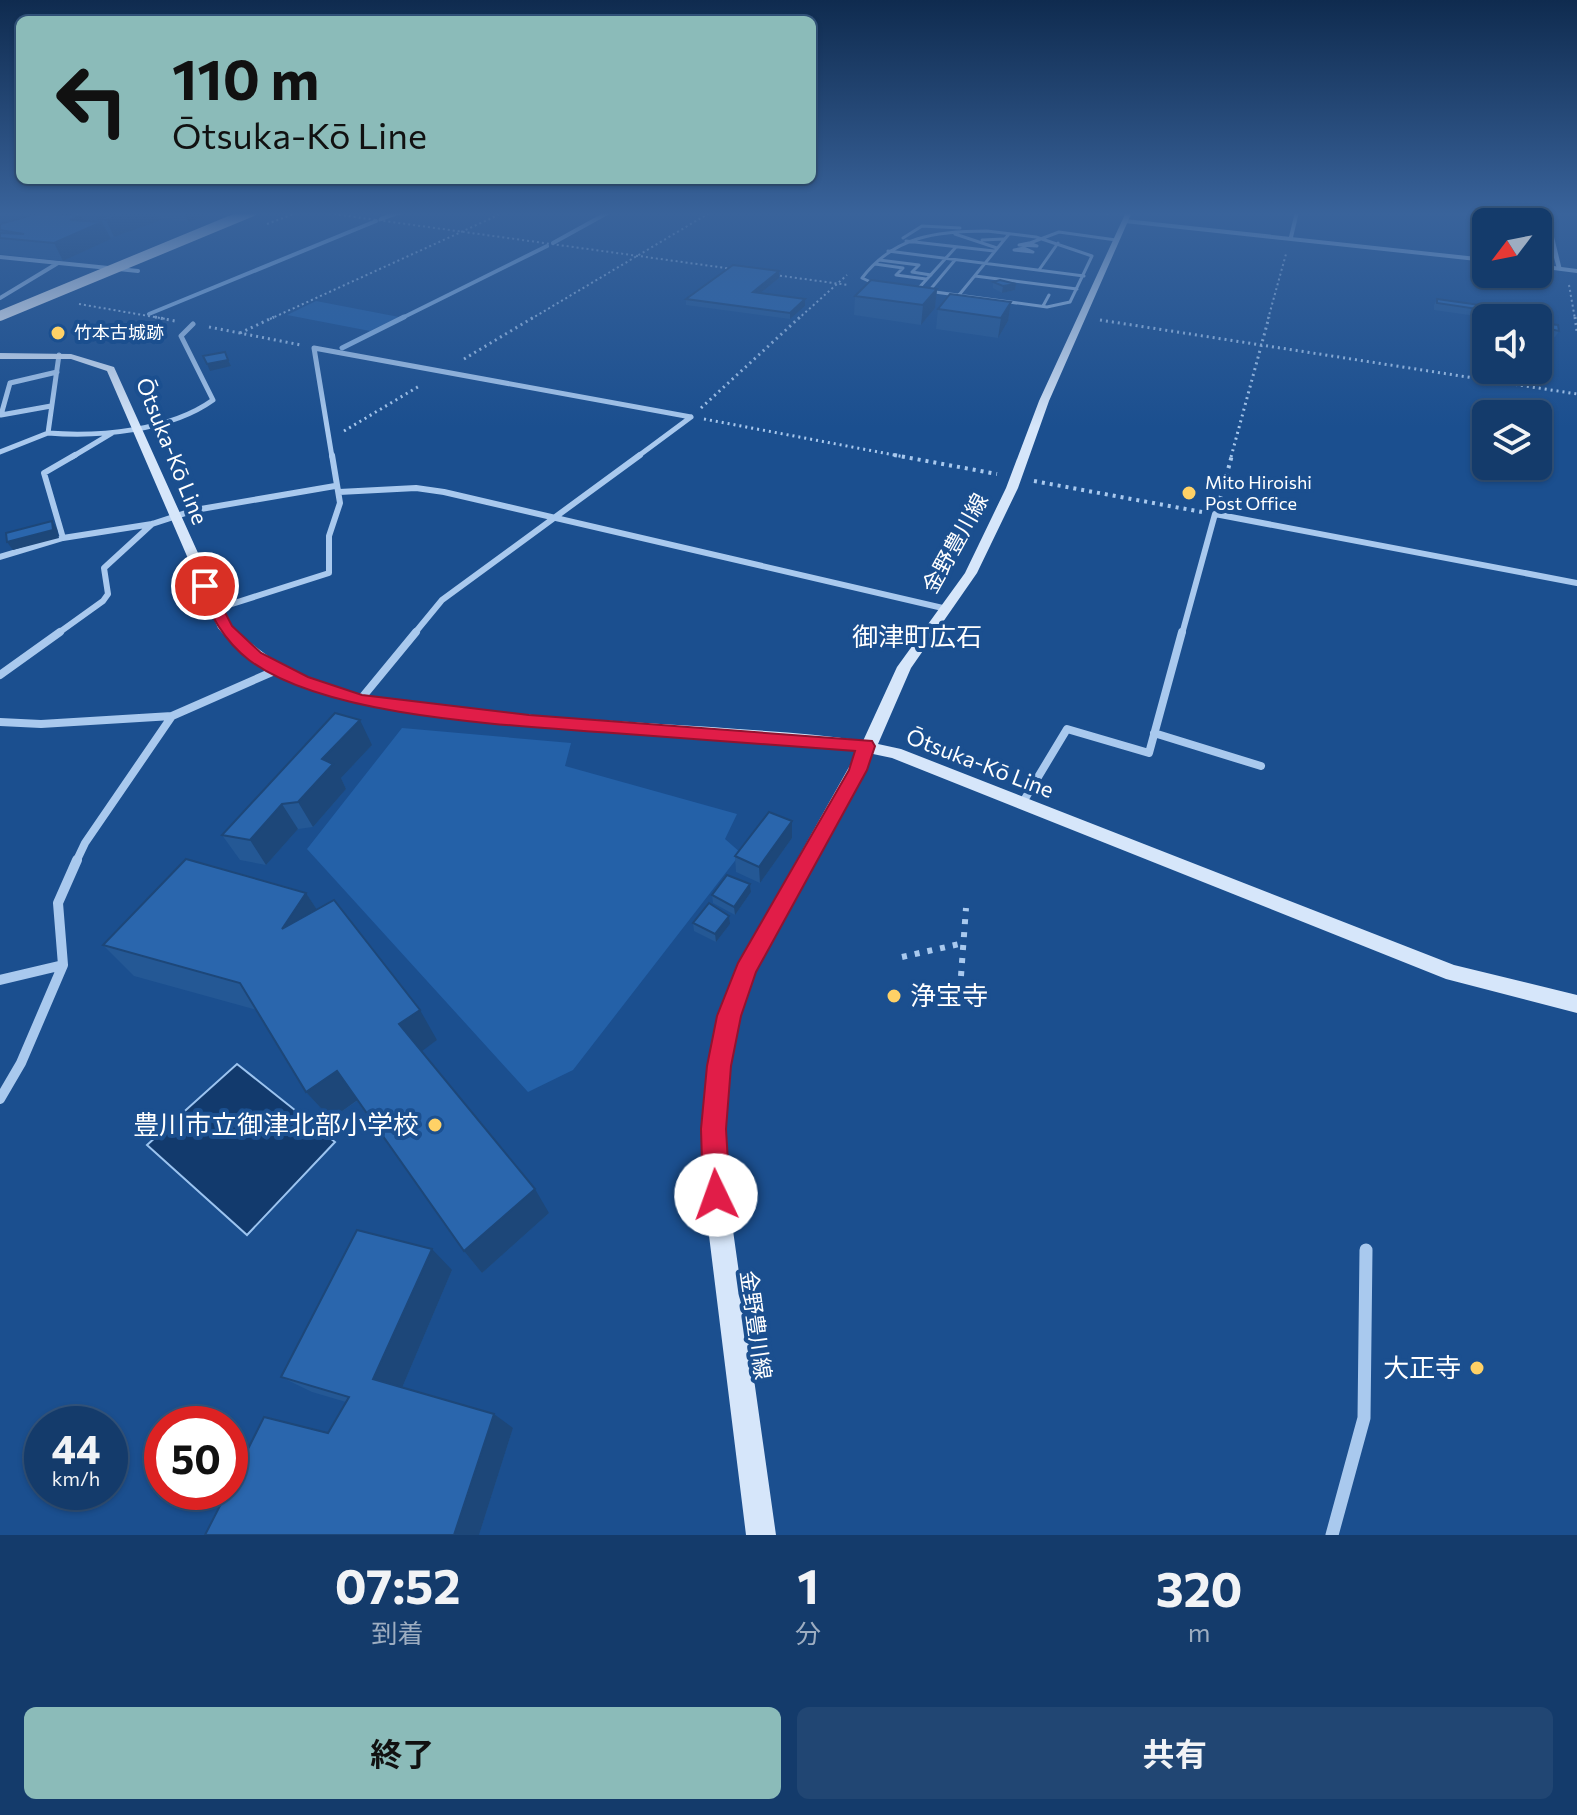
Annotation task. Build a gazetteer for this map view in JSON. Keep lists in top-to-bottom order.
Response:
{
  "streets": {
    "main road": ["Ōtsuka-Kō Line", "金野豊川線"]
  },
  "crossings": [
    ["Ōtsuka-Kō Line", "金野豊川線"]
  ],
  "districts": ["御津町広石"],
  "places": [
    "竹本古城跡",
    "Mito Hiroishi Post Office",
    "浄宝寺",
    "豊川市立御津北部小学校",
    "大正寺"
  ],
  "north": "bottom left",
  "page": {
    "turn": ["110 m", "Ōtsuka-Kō Line"],
    "speed": "44 km/h",
    "limit": "50",
    "eta": [
      "07:52",
      "到着",
      "1",
      "分",
      "320",
      "m"
    ],
    "buttons": ["終了", "共有"]
  }
}
